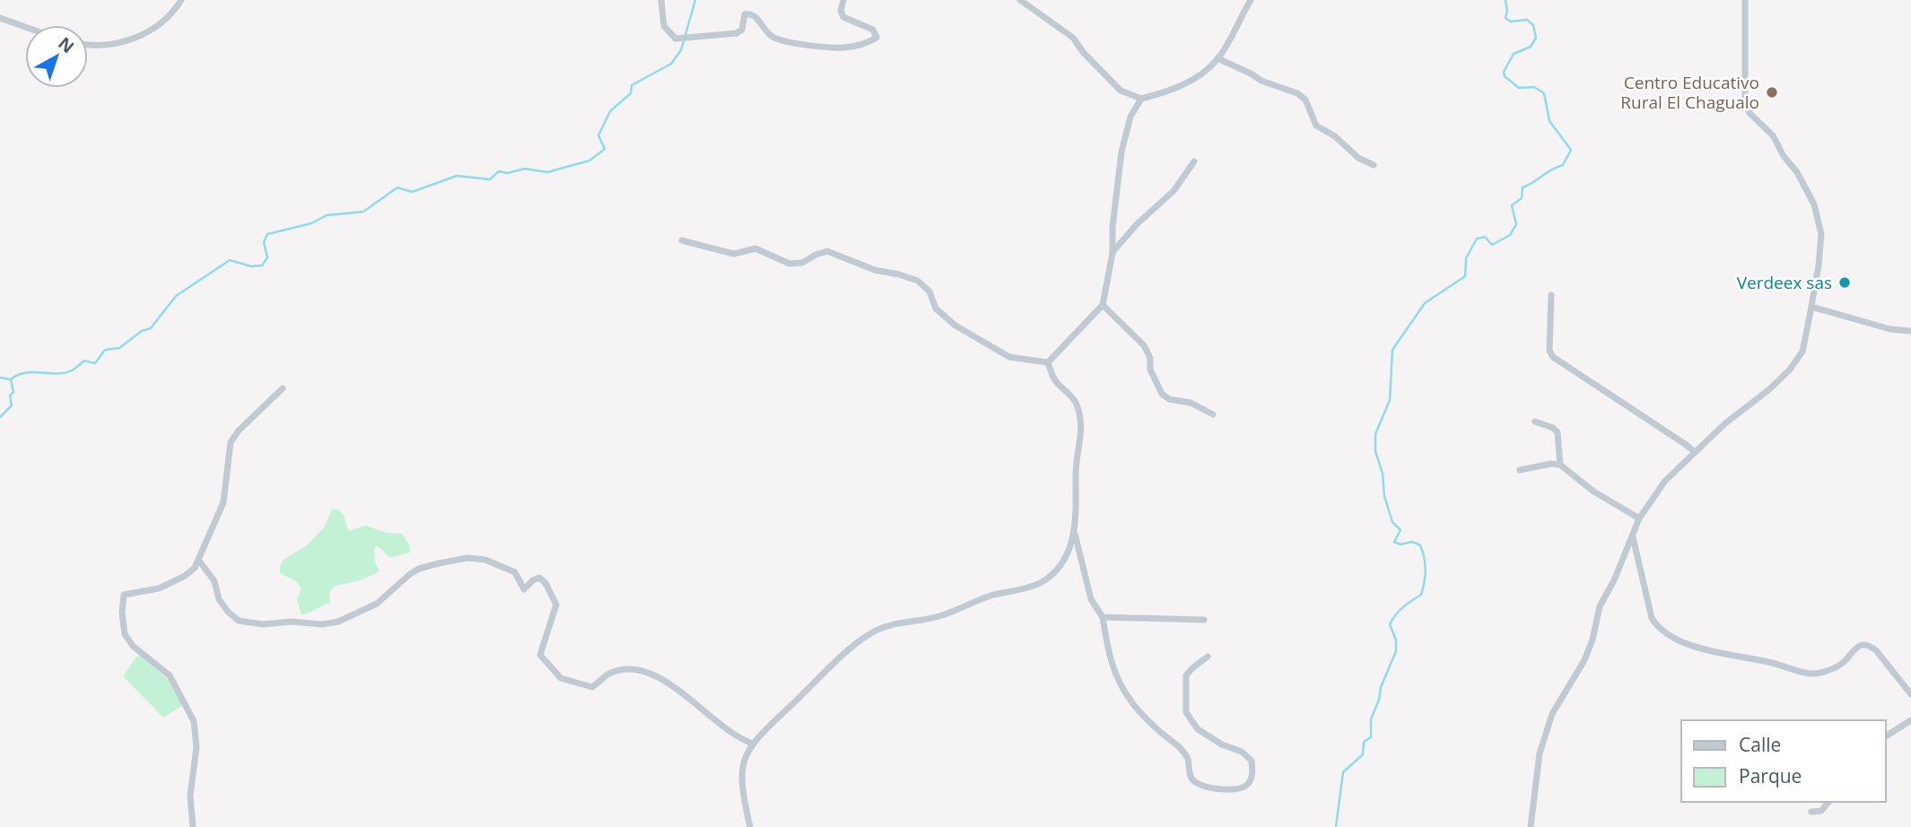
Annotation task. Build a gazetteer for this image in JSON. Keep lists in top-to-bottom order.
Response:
{
  "places": ["Centro Educativo Rural El Chagualo", "Verdeex sas"],
  "legend": ["Calle", "Parque"],
  "north": "top right"
}
